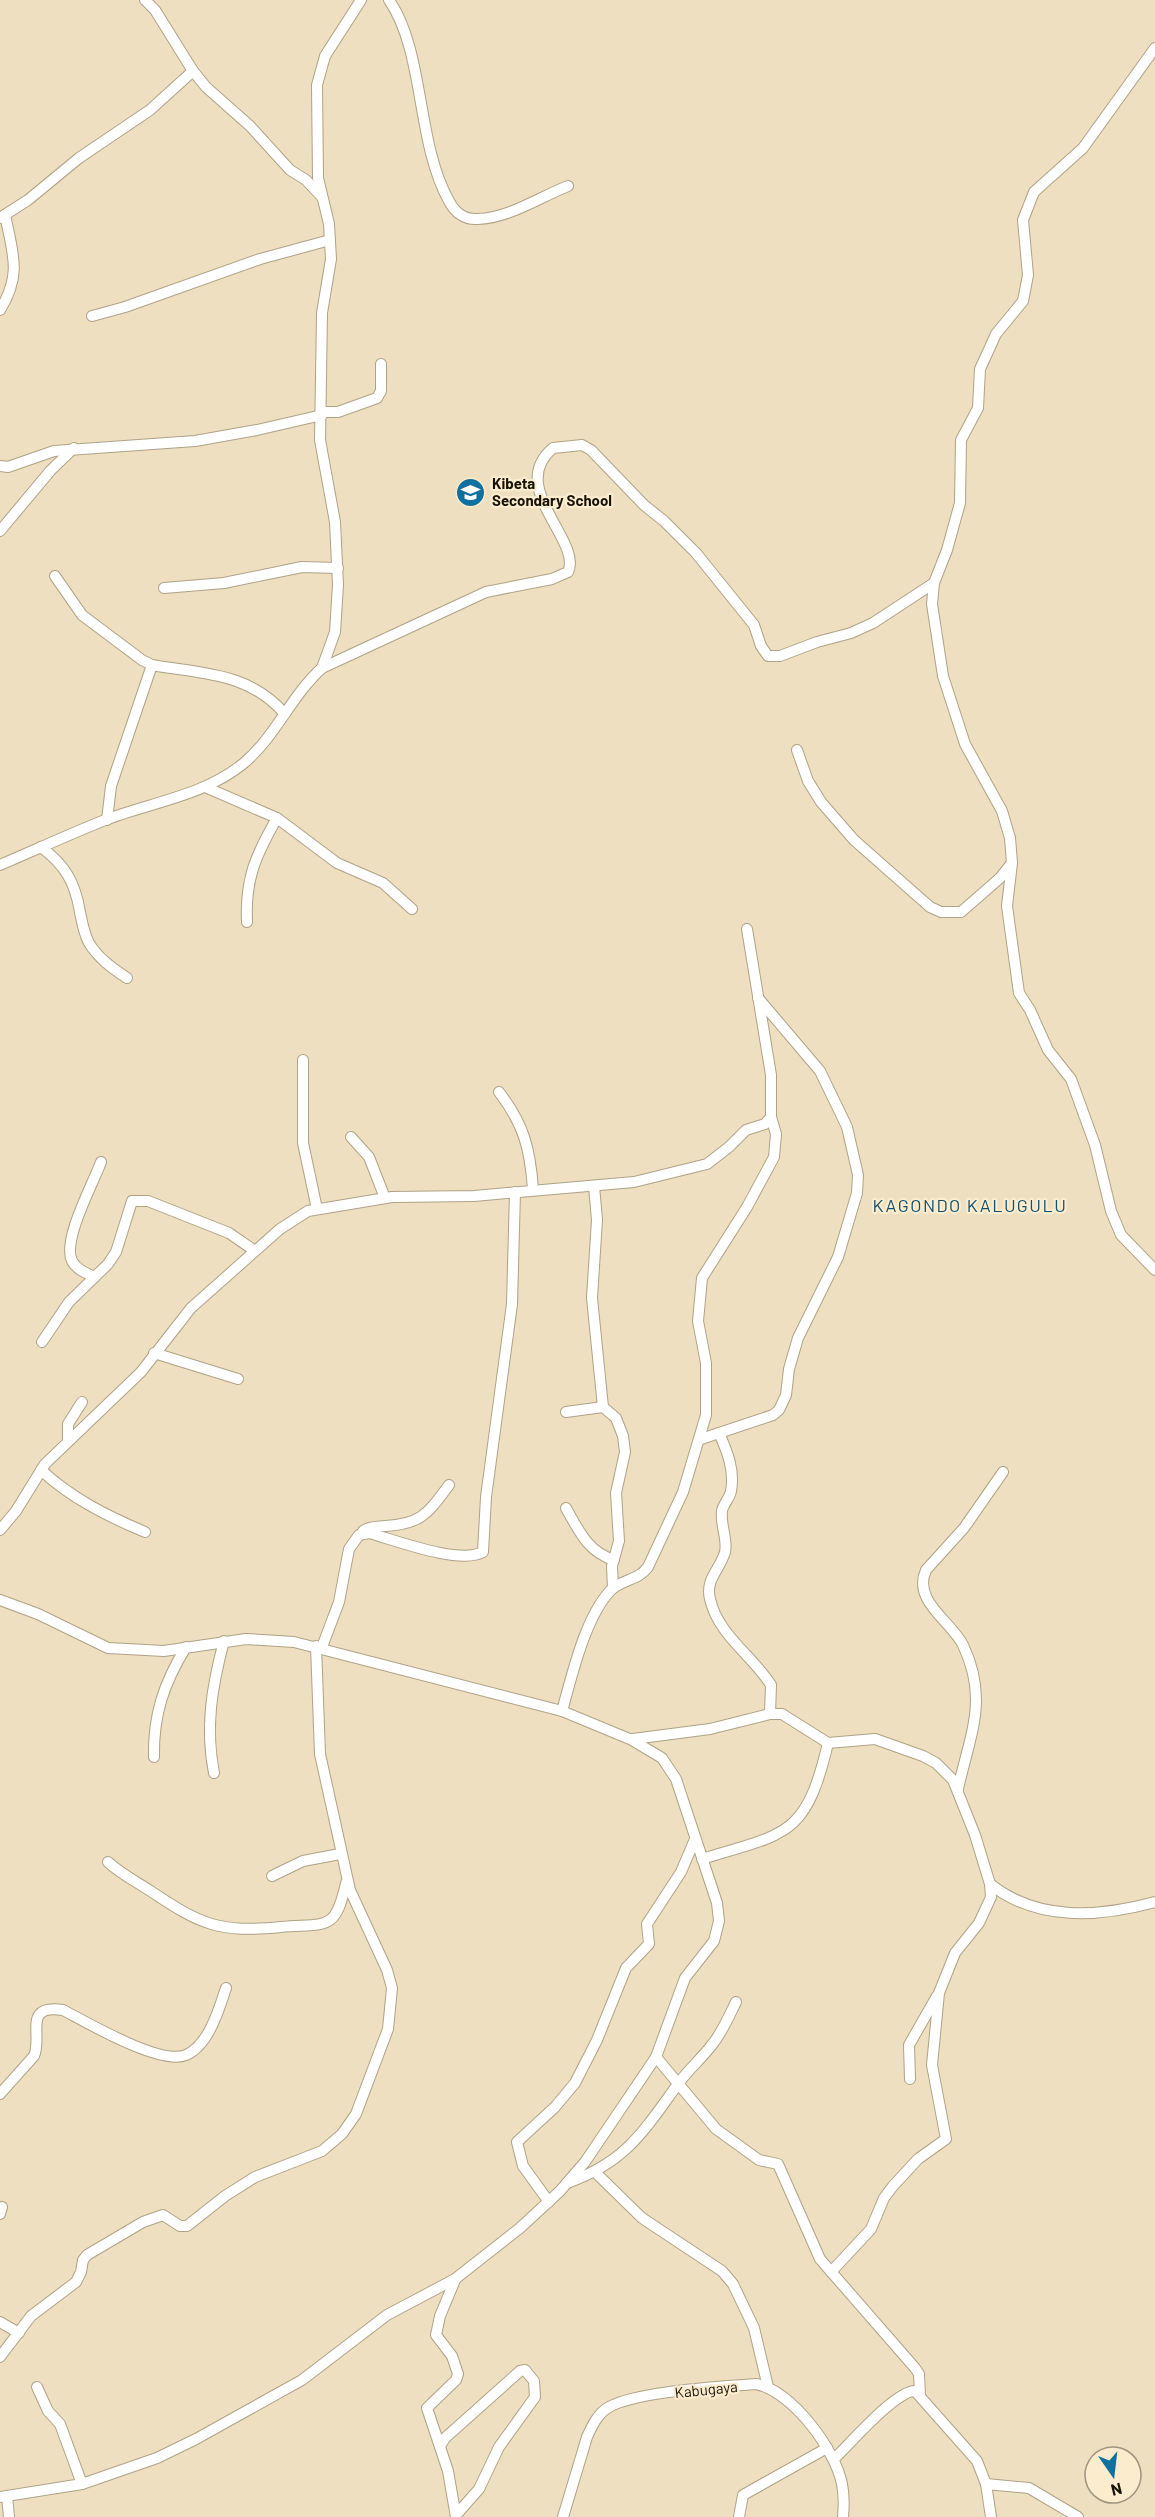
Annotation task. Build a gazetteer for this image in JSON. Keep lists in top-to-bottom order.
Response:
{
  "streets": {
    "street": ["Kabugaya"]
  },
  "districts": ["KAGONDO KALUGULU"],
  "places": {
    "school or university": ["Kibeta Secondary School"]
  },
  "north": "bottom"
}
